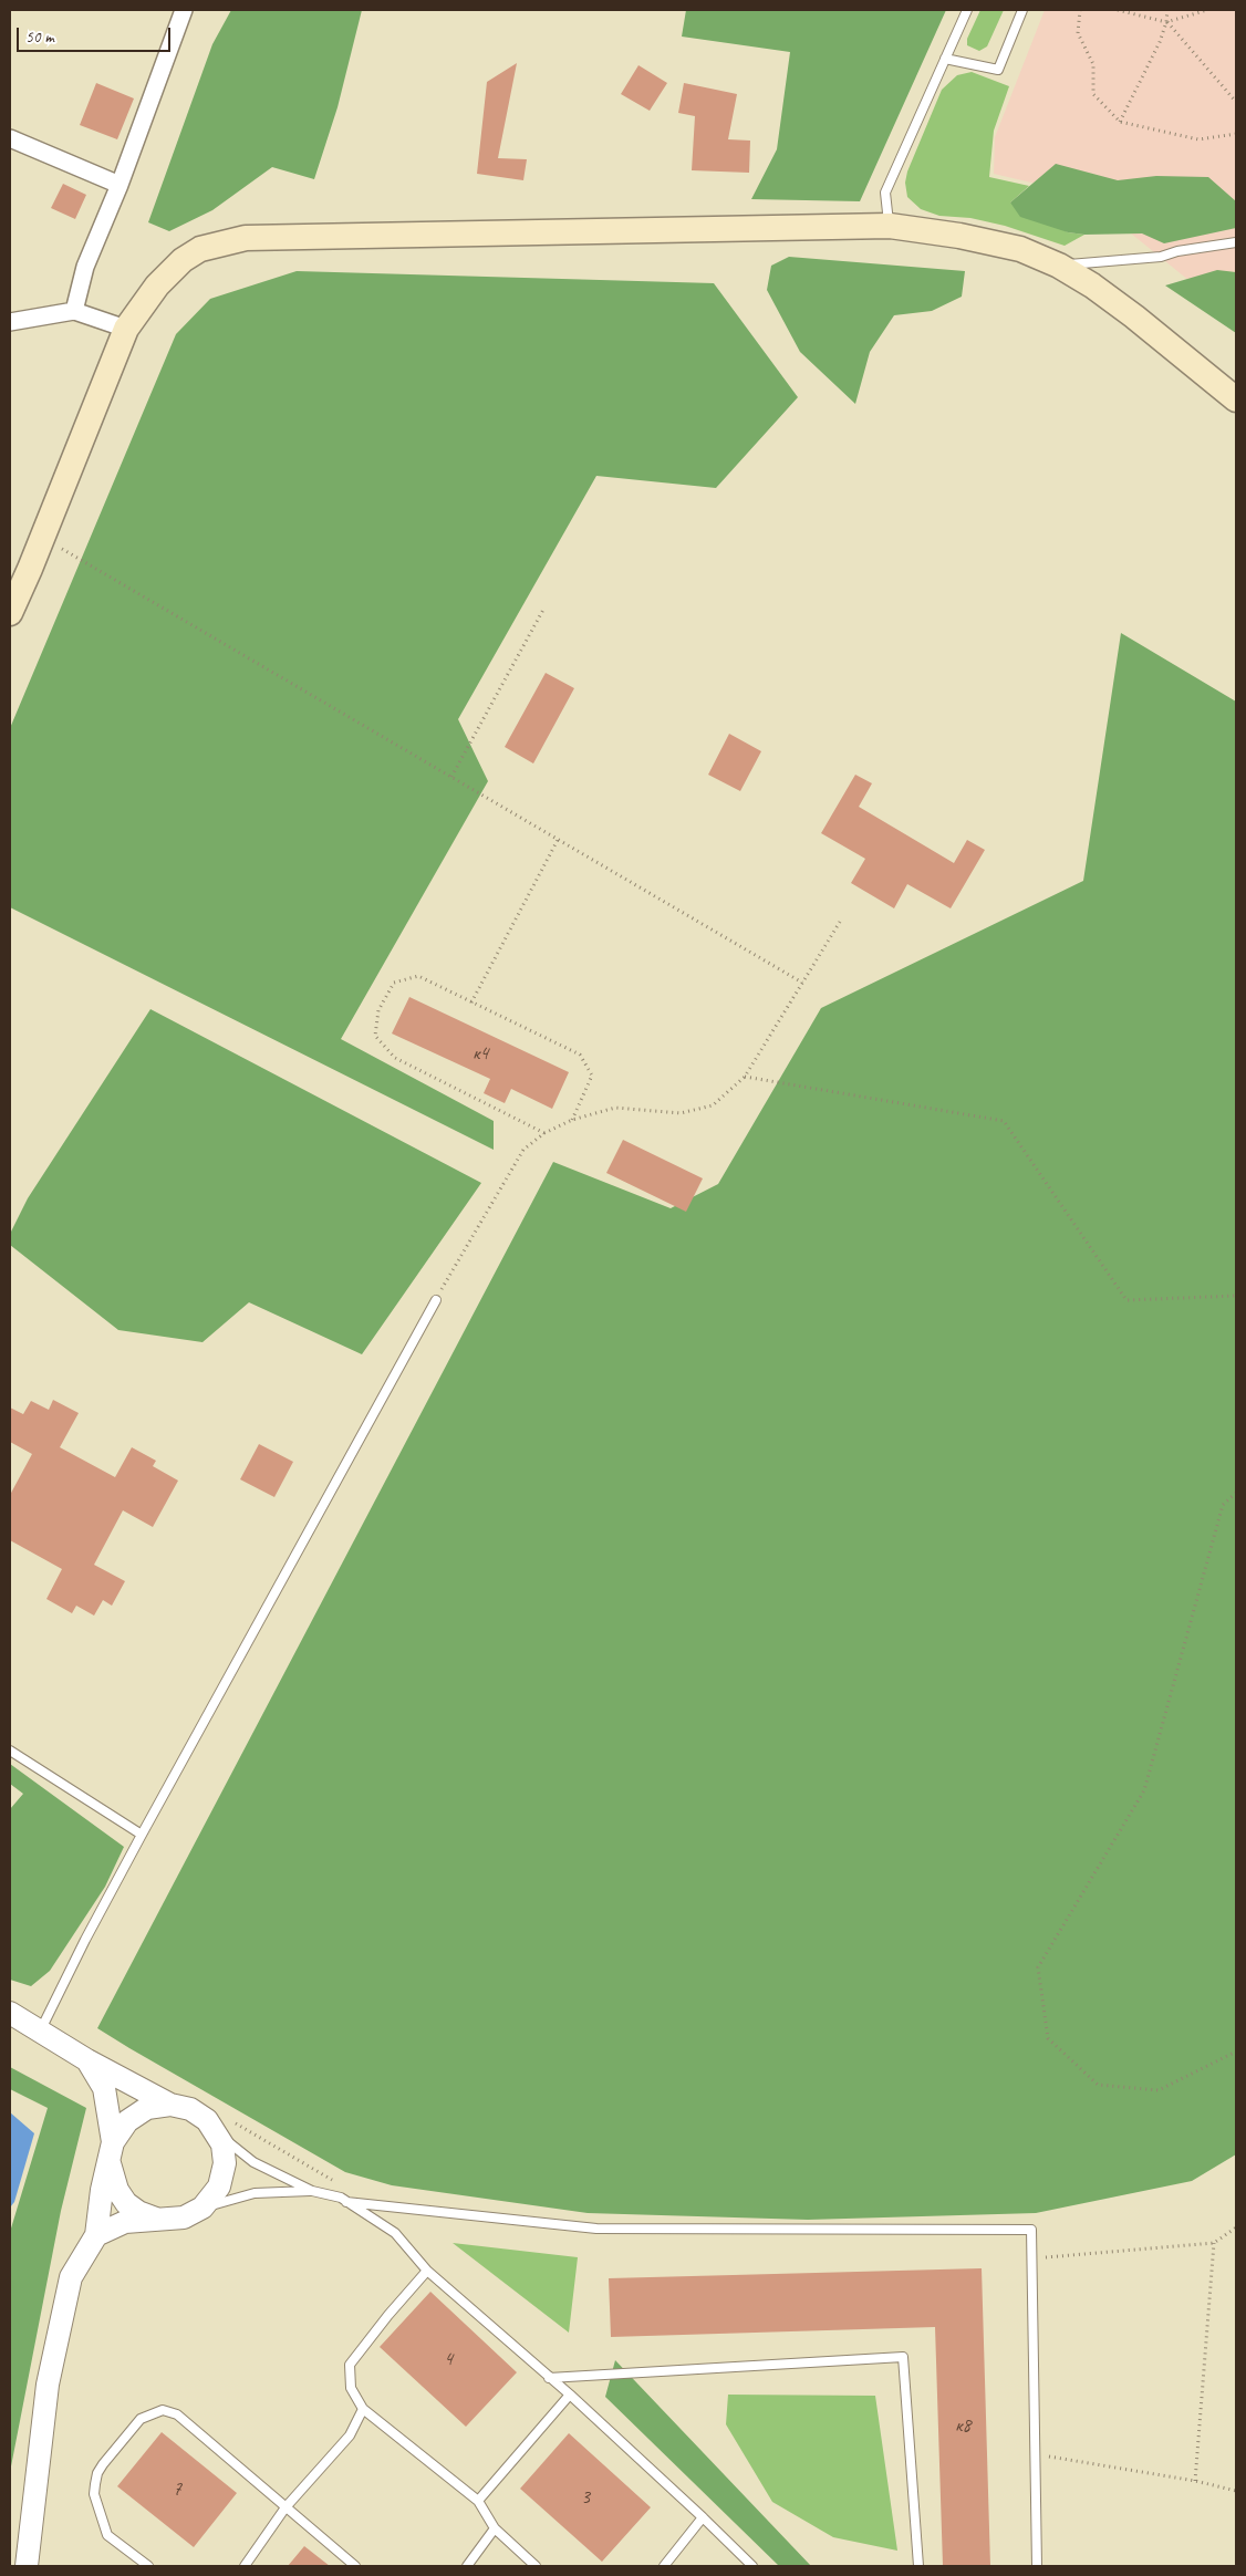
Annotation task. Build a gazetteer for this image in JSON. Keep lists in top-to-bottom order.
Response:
{
  "house_numbers": [
    "к4",
    "4",
    "к8",
    "7",
    "3"
  ],
  "scale_bar": "50 m"
}
